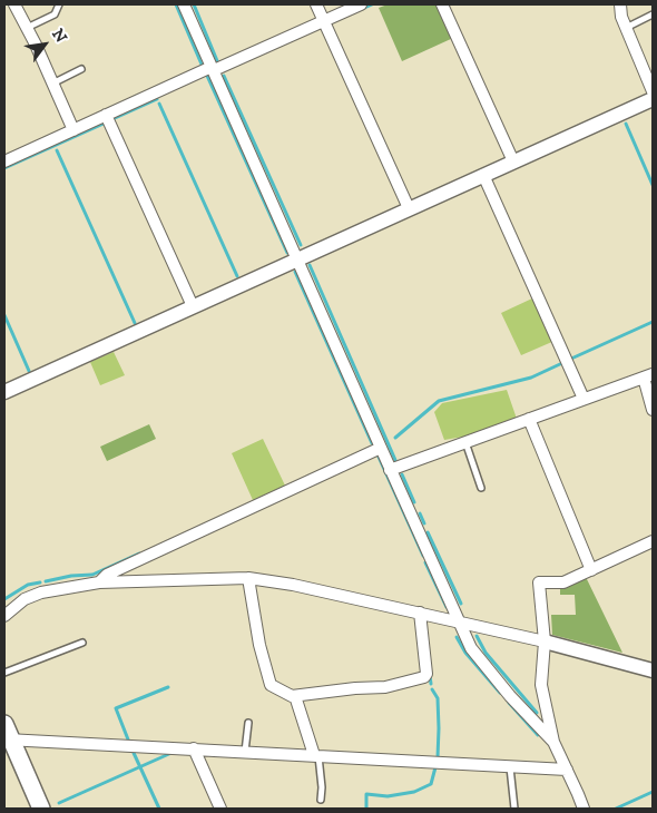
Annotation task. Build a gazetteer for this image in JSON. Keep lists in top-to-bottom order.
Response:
{
  "north": "top right"
}
